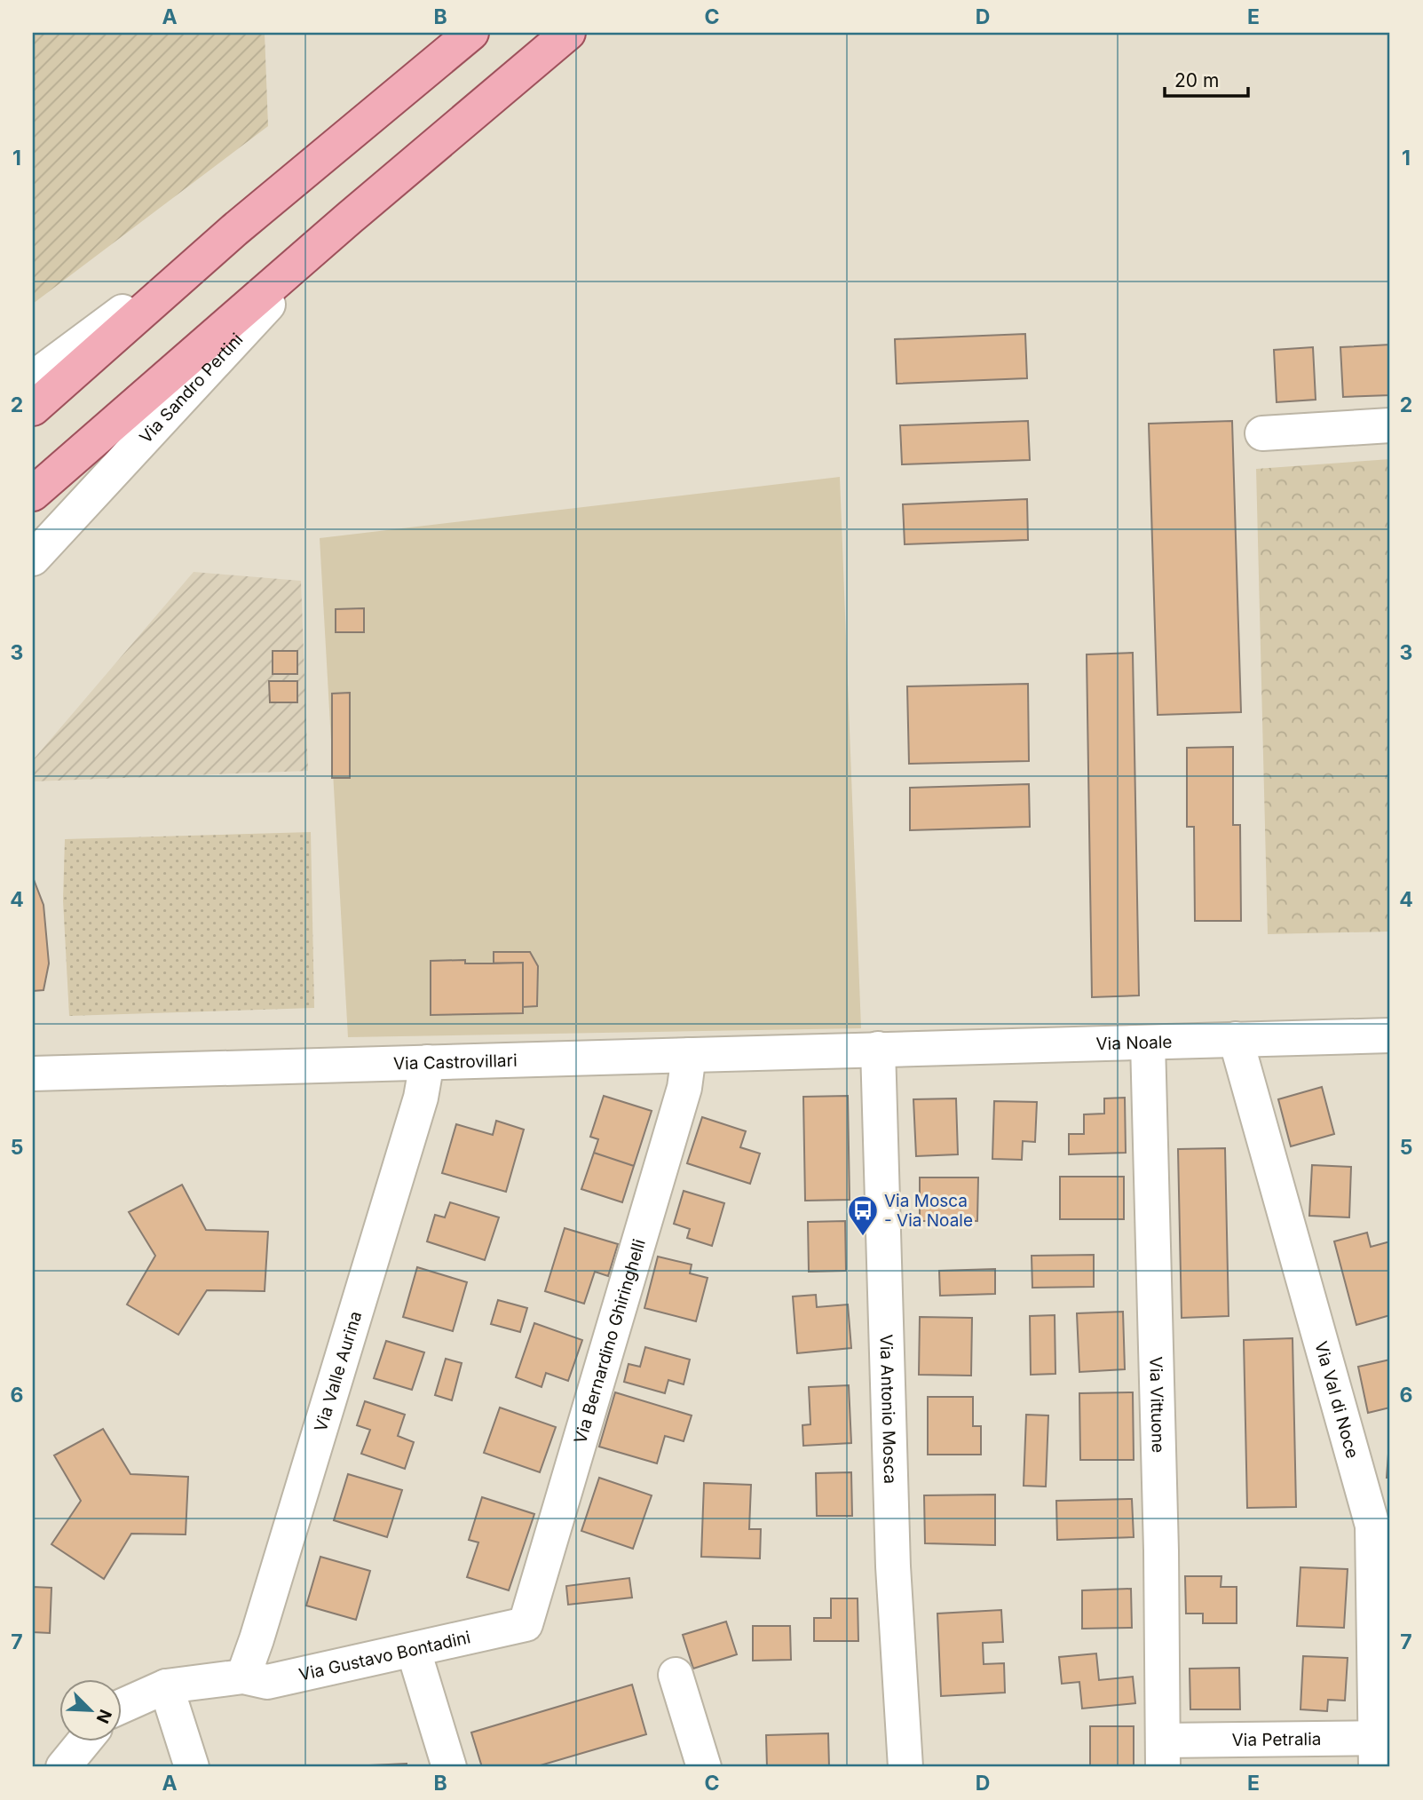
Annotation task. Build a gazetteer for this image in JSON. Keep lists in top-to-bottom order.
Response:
{
  "streets": {
    "main road": ["Via Sandro Pertini"],
    "street": [
      "Via Noale",
      "Via Castrovillari",
      "Via Bernardino Ghiringhelli",
      "Via Valle Aurina",
      "Via Val di Noce",
      "Via Vittuone",
      "Via Antonio Mosca",
      "Via Gustavo Bontadini",
      "Via Petralia"
    ]
  },
  "crossings": [
    ["Via Noale", "Via Castrovillari"],
    ["Via Noale", "Via Val di Noce"],
    ["Via Noale", "Via Vittuone"],
    ["Via Noale", "Via Antonio Mosca"],
    ["Via Castrovillari", "Via Bernardino Ghiringhelli"],
    ["Via Castrovillari", "Via Valle Aurina"],
    ["Via Castrovillari", "Via Antonio Mosca"],
    ["Via Bernardino Ghiringhelli", "Via Gustavo Bontadini"],
    ["Via Valle Aurina", "Via Gustavo Bontadini"],
    ["Via Val di Noce", "Via Petralia"],
    ["Via Vittuone", "Via Petralia"]
  ],
  "places": {
    "bus stop": ["Via Mosca - Via Noale"]
  },
  "scale_bar": "20 m",
  "north": "bottom right",
  "grid": {
    "columns": [
      "A",
      "B",
      "C",
      "D",
      "E"
    ],
    "rows": [
      "1",
      "2",
      "3",
      "4",
      "5",
      "6",
      "7"
    ]
  }
}
